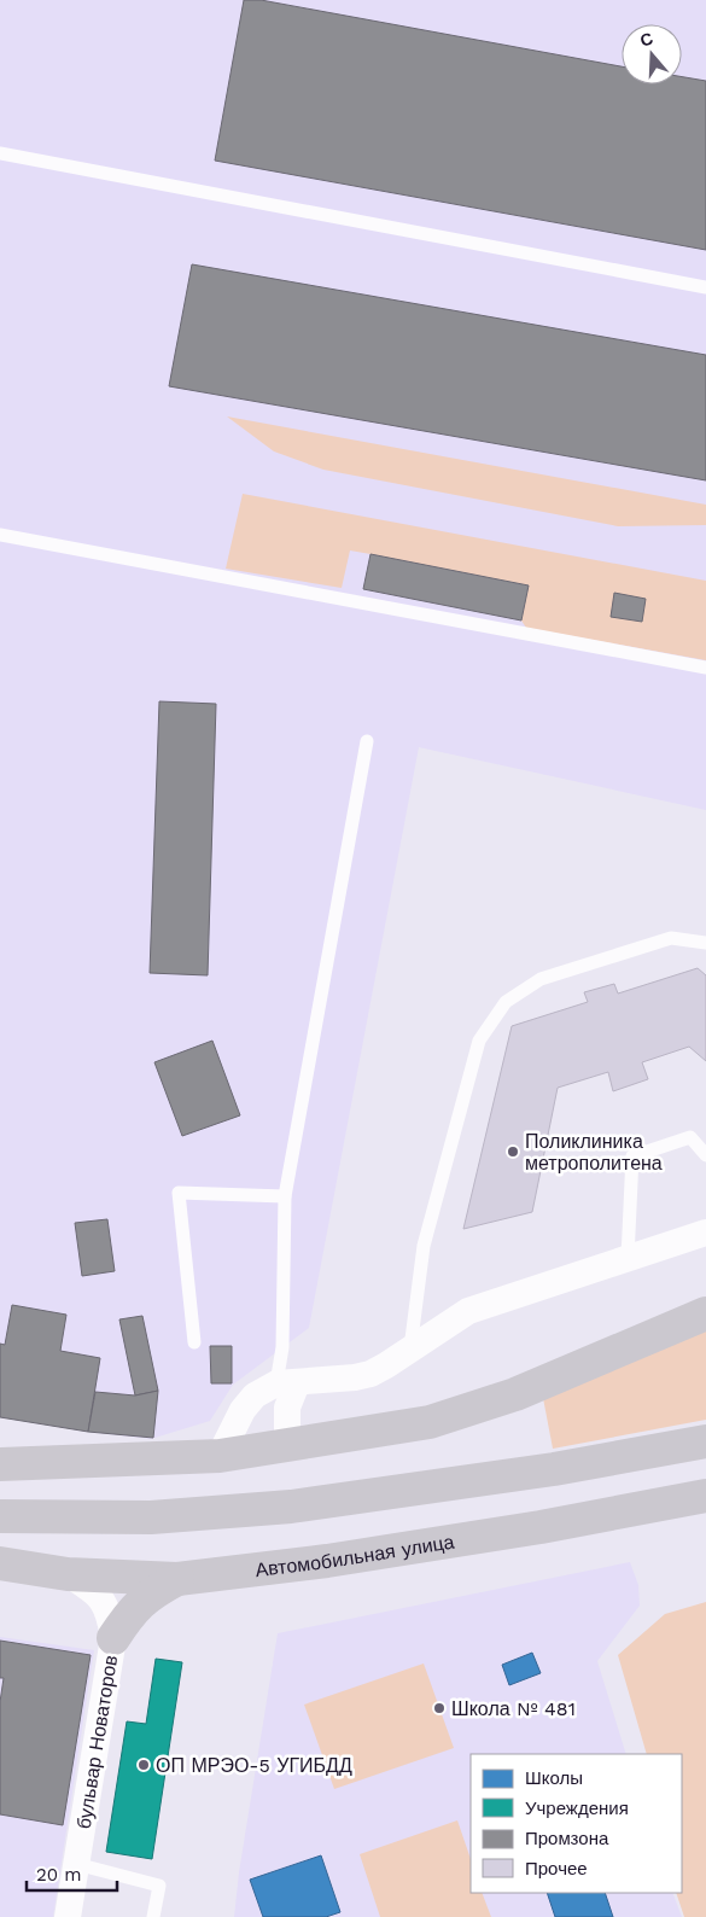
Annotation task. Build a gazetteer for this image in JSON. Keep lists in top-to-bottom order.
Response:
{
  "streets": {
    "main road": ["Автомобильная улица"],
    "street": ["бульвар Новаторов"]
  },
  "places": ["Поликлиника метрополитена", "Школа № 481", "ОП МРЭО-5 УГИБДД"],
  "legend": [
    "Школы",
    "Учреждения",
    "Промзона",
    "Прочее"
  ],
  "scale_bar": "20 m",
  "north": "top"
}
